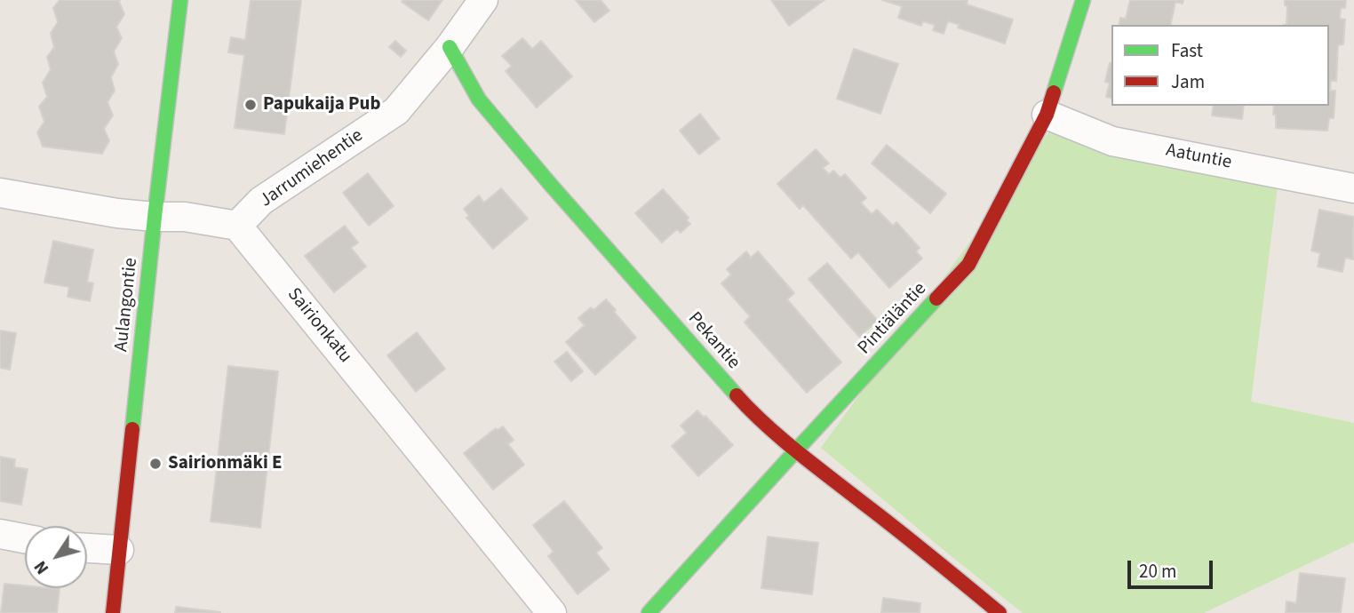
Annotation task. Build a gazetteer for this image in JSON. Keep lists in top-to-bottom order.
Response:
{
  "streets": {
    "street": [
      "Aatuntie",
      "Jarrumiehentie",
      "Aulangontie",
      "Pintiäläntie",
      "Sairionkatu",
      "Pekantie"
    ]
  },
  "crossings": [
    ["Aatuntie", "Pintiäläntie"],
    ["Jarrumiehentie", "Sairionkatu"],
    ["Jarrumiehentie", "Pekantie"],
    ["Pintiäläntie", "Pekantie"]
  ],
  "places": ["Papukaija Pub", "Sairionmäki E"],
  "legend": ["Fast", "Jam"],
  "scale_bar": "20 m",
  "north": "bottom left"
}
